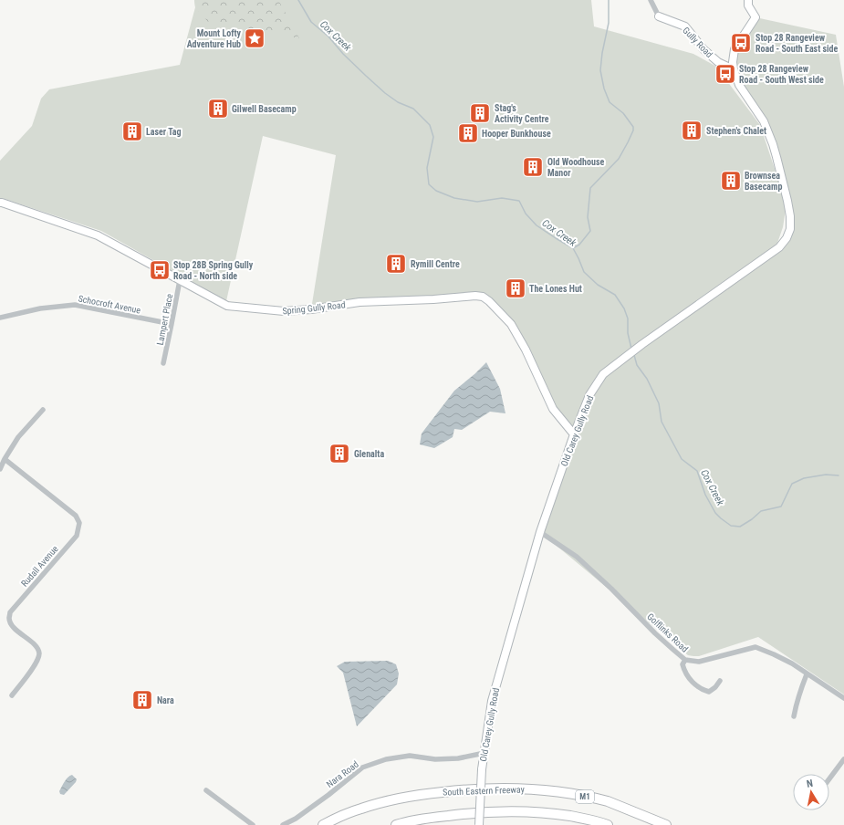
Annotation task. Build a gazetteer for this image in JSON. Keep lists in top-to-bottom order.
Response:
{
  "streets": {
    "highway": ["South Eastern Freeway", "M1"],
    "main road": ["Gully Road", "Spring Gully Road", "Old Carey Gully Road"],
    "street": [
      "Schocroft Avenue",
      "Lampert Place",
      "Rudall Avenue",
      "Golflinks Road",
      "Nara Road"
    ]
  },
  "crossings": [
    ["Gully Road", "Old Carey Gully Road"],
    ["Schocroft Avenue", "Lampert Place"],
    ["Spring Gully Road", "Lampert Place"],
    ["Spring Gully Road", "Old Carey Gully Road"],
    ["Old Carey Gully Road", "Golflinks Road"],
    ["Old Carey Gully Road", "Nara Road"]
  ],
  "water": ["Cox Creek"],
  "places": {
    "place": ["Mount Lofty Adventure Hub"],
    "bus stop": ["Stop 28 Rangeview Road - South East side", "Stop 28 Rangeview Road - South West side", "Stop 28B Spring Gully Road - North side"],
    "building": [
      "Gilwell Basecamp",
      "Stag's Activity Centre",
      "Stephen's Chalet",
      "Laser Tag",
      "Hooper Bunkhouse",
      "Old Woodhouse Manor",
      "Brownsea Basecamp",
      "Rymill Centre",
      "The Lones Hut",
      "Glenalta",
      "Nara"
    ]
  },
  "north": "top"
}
